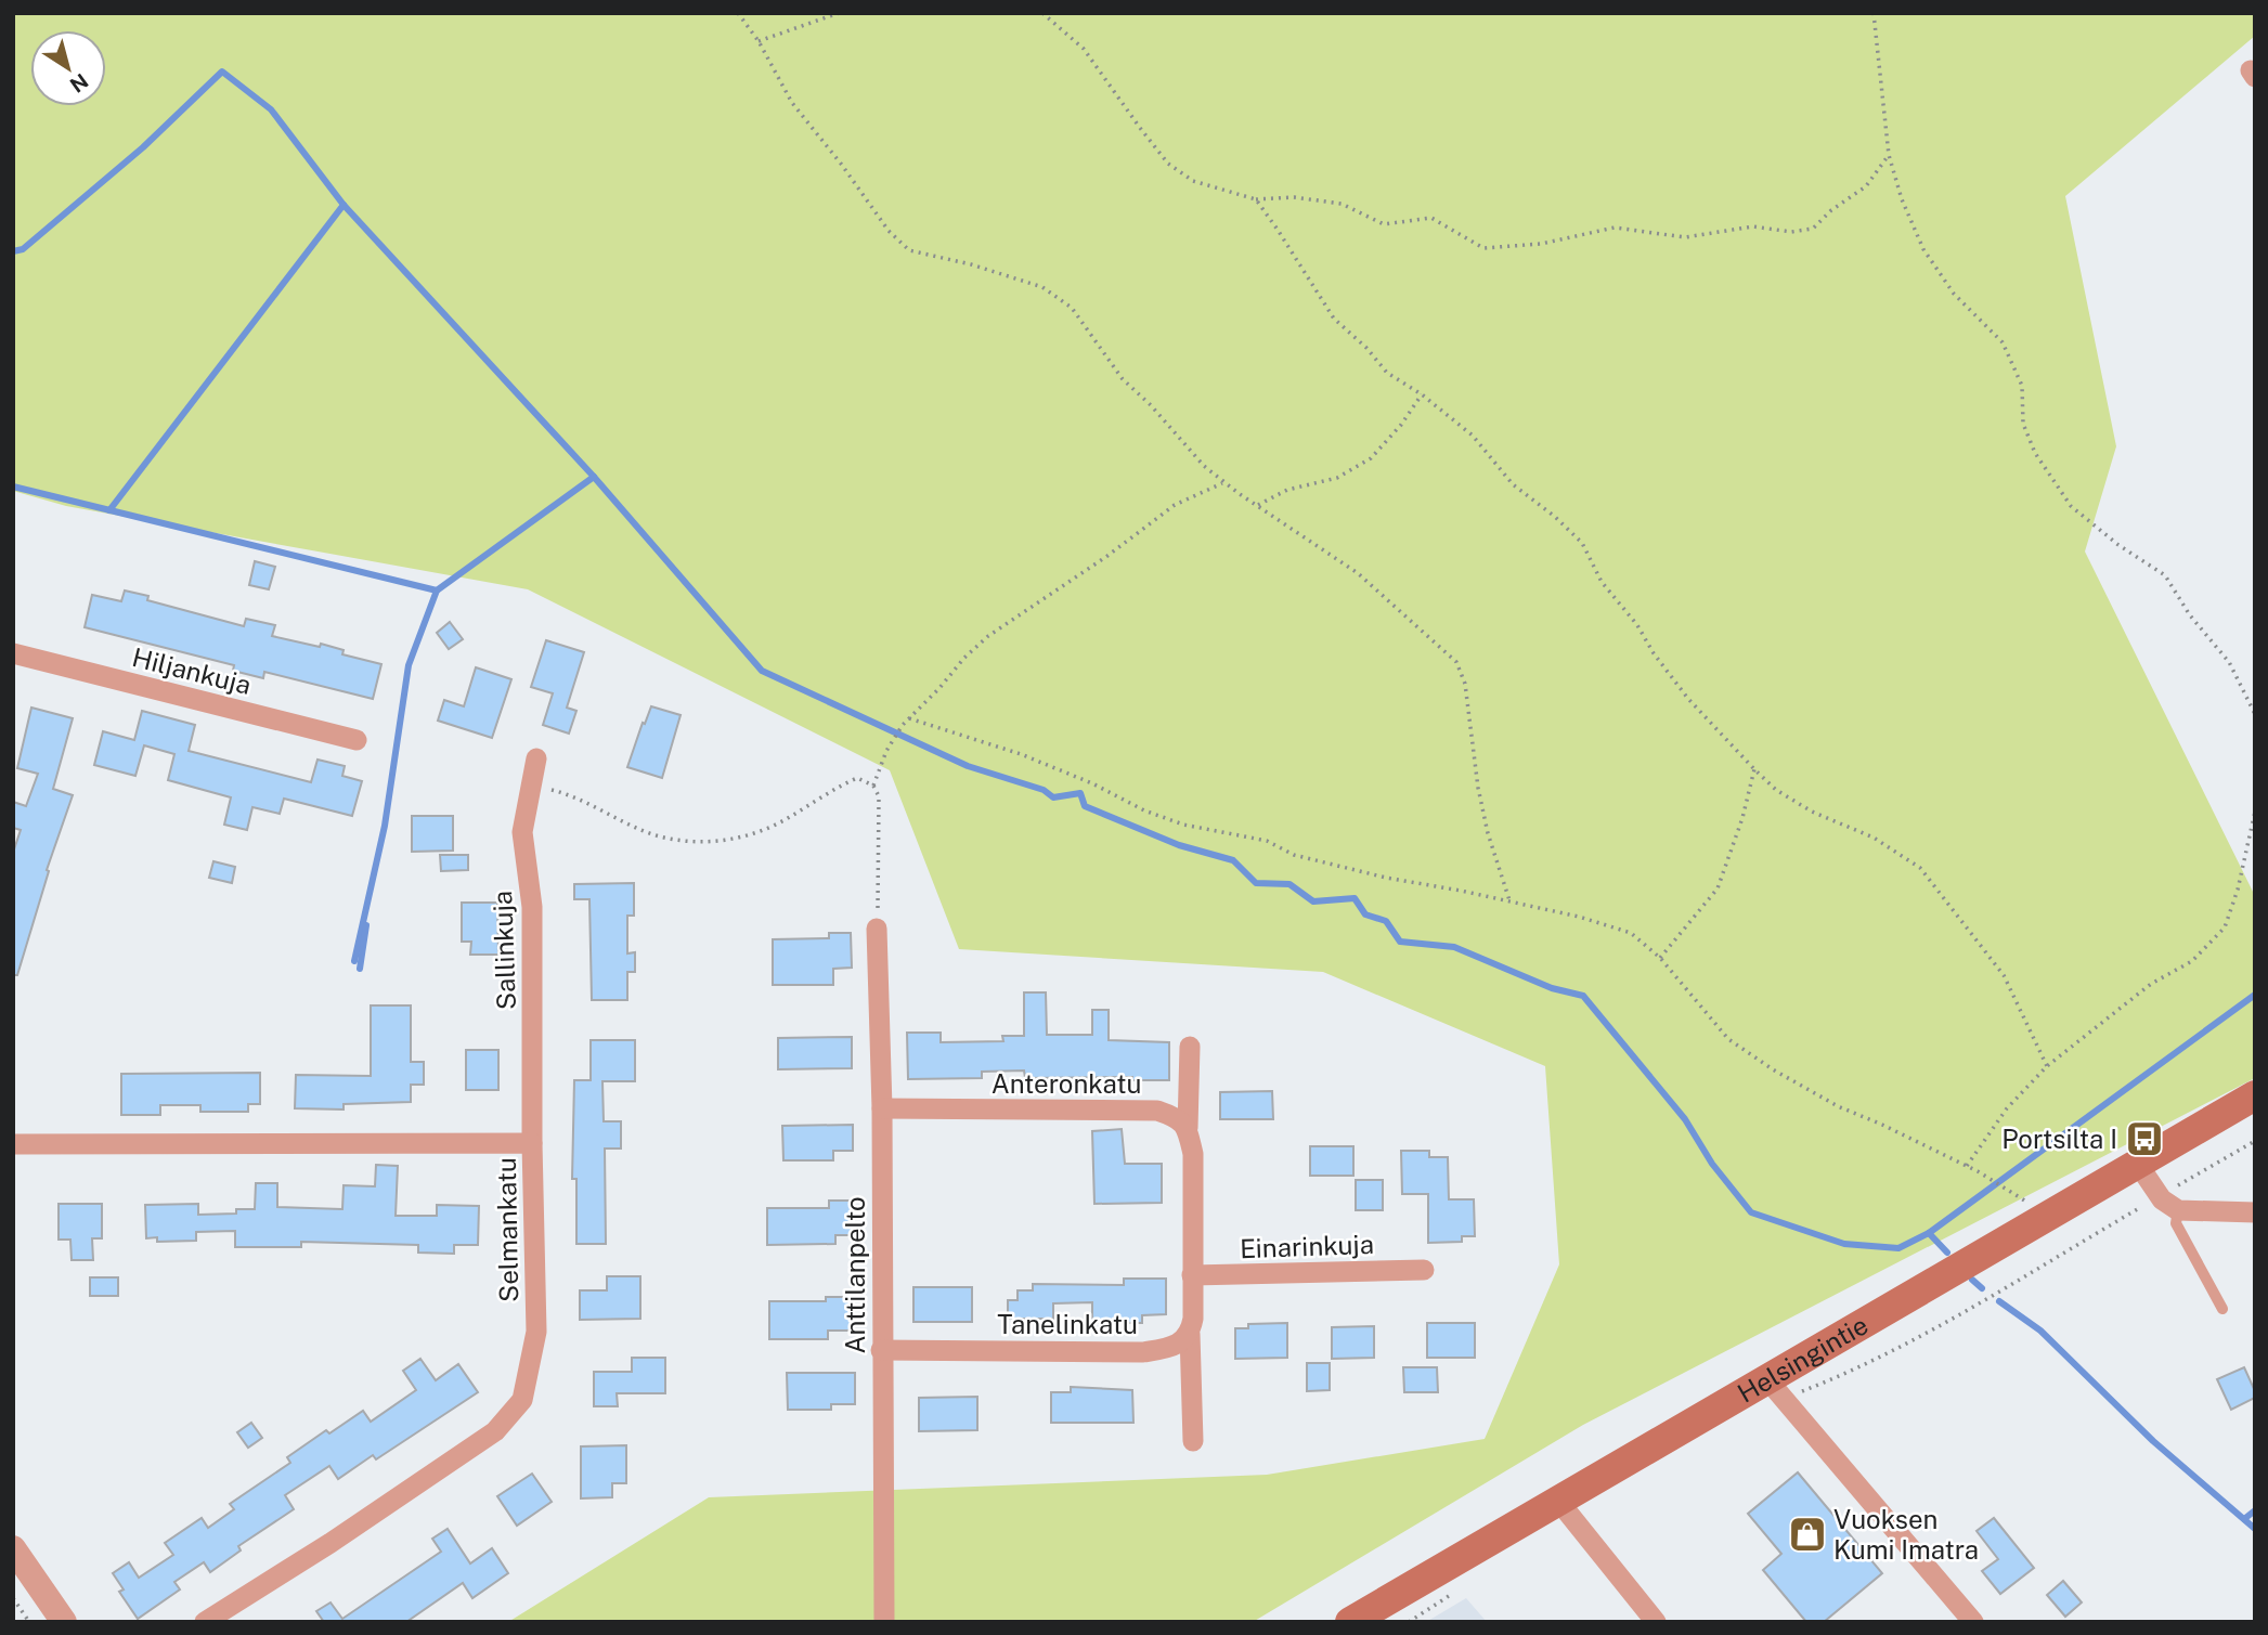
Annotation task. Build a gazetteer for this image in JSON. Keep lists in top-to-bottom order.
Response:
{
  "streets": {
    "main road": ["Helsingintie"],
    "street": [
      "Hiljankuja",
      "Sallinkuja",
      "Anteronkatu",
      "Selmankatu",
      "Einarinkuja",
      "Anttilanpelto",
      "Tanelinkatu"
    ]
  },
  "crossings": [
    ["Sallinkuja", "Selmankatu"],
    ["Anteronkatu", "Anttilanpelto"],
    ["Anttilanpelto", "Tanelinkatu"]
  ],
  "places": {
    "bus stop": ["Portsilta I"],
    "shop": ["Vuoksen Kumi Imatra"]
  },
  "north": "bottom right"
}
